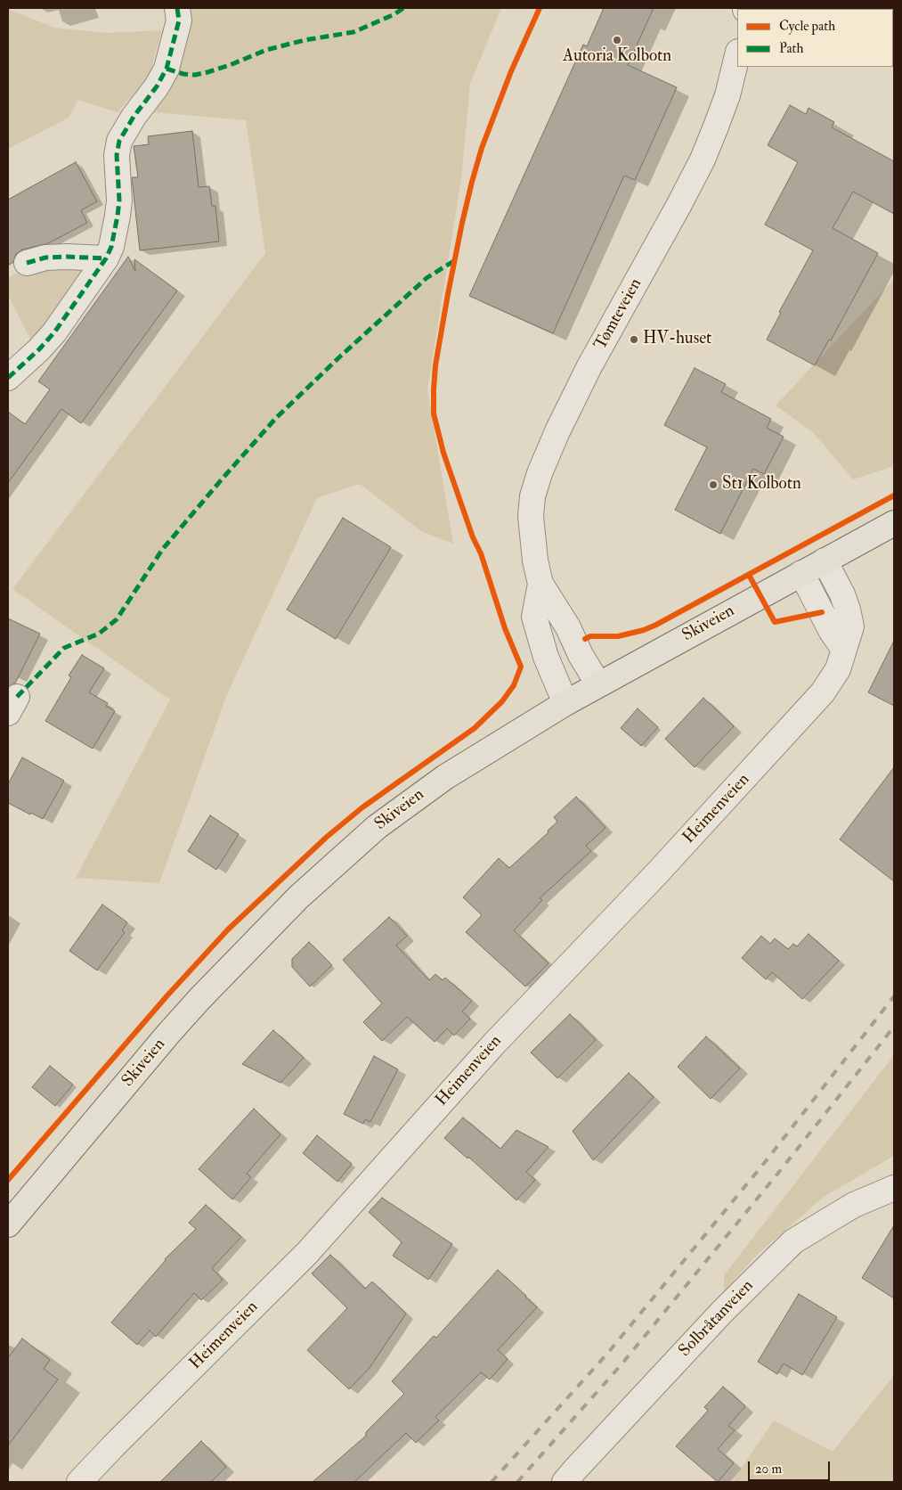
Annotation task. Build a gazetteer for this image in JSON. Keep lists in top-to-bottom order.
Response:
{
  "streets": {
    "main road": ["Skiveien"],
    "street": ["Tømteveien", "Heimenveien", "Solbråtanveien"]
  },
  "crossings": [
    ["Tømteveien", "Skiveien"],
    ["Skiveien", "Heimenveien"]
  ],
  "places": ["Autoria Kolbotn", "HV-huset", "St1 Kolbotn"],
  "legend": ["Cycle path", "Path"],
  "scale_bar": "20 m"
}
